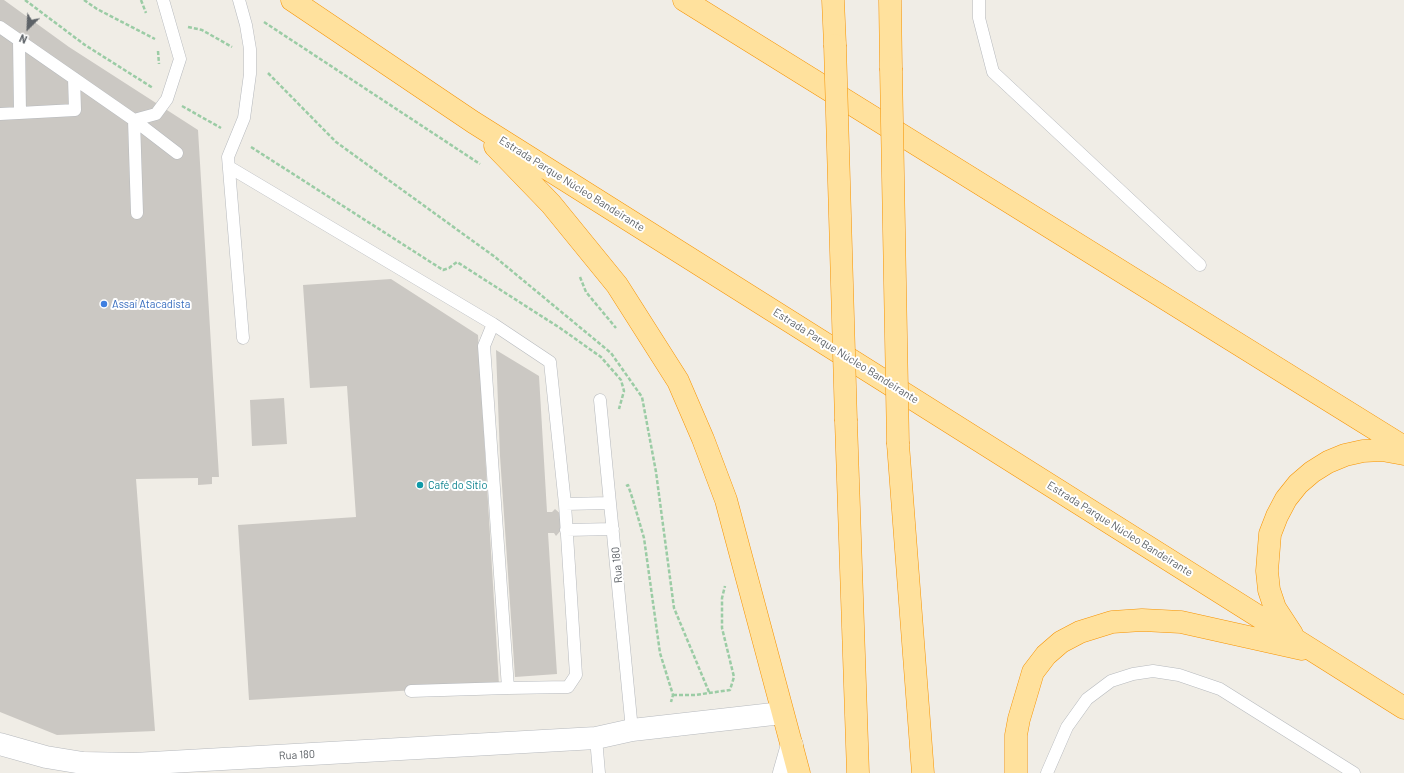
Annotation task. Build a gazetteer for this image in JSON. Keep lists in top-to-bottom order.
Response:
{
  "streets": {
    "highway": ["Estrada Parque Núcleo Bandeirante"],
    "street": ["Rua 180"]
  },
  "places": ["Assaí Atacadista", "Café do Sítio"],
  "north": "bottom left"
}
